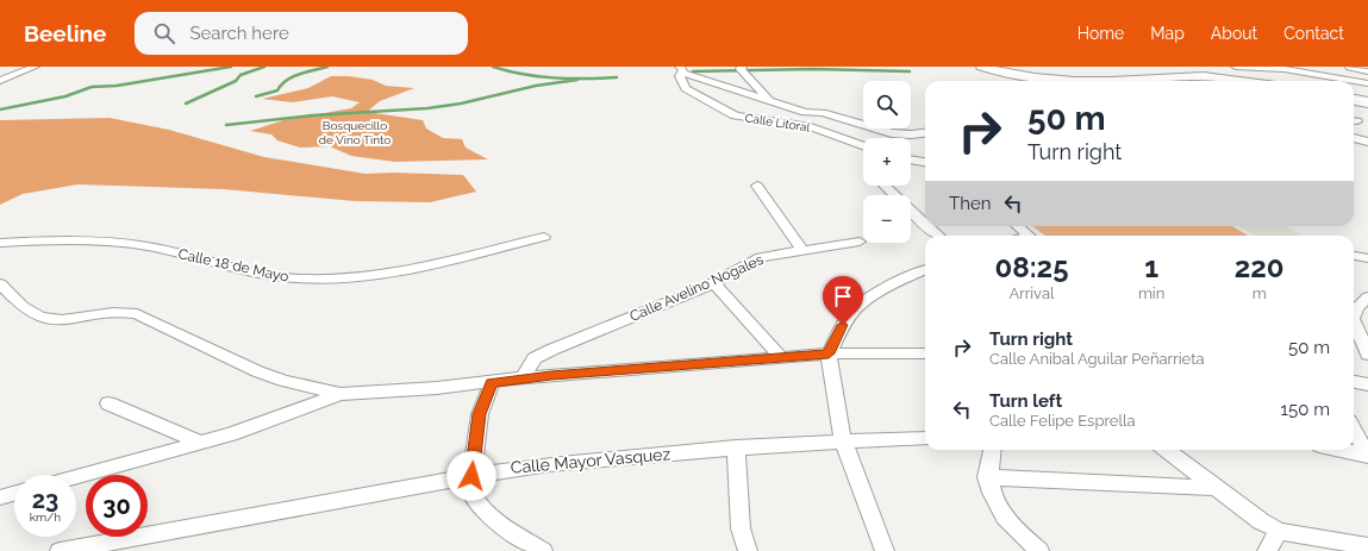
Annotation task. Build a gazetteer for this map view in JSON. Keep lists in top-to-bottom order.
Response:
{
  "streets": {
    "street": [
      "Calle Litoral",
      "Calle 18 de Mayo",
      "Calle Avelino Nogales",
      "Calle Mayor Vasquez"
    ]
  },
  "parks": ["Bosquecillo de Vino Tinto"],
  "page": {
    "header": "Beeline",
    "search": "Search here",
    "nav": [
      "Home",
      "Map",
      "About",
      "Contact"
    ],
    "map_buttons": ["+", "−"],
    "turn": ["50 m", "Turn right"],
    "then": "Then",
    "eta": [
      "08:25",
      "Arrival",
      "1",
      "min",
      "220",
      "m"
    ],
    "list": [
      {
        "name": "Turn right",
        "note": "Calle Anibal Aguilar Peñarrieta",
        "value": "50 m"
      },
      {
        "name": "Turn left",
        "note": "Calle Felipe Esprella",
        "value": "150 m"
      }
    ],
    "speed": "23 km/h",
    "limit": "30"
  }
}
